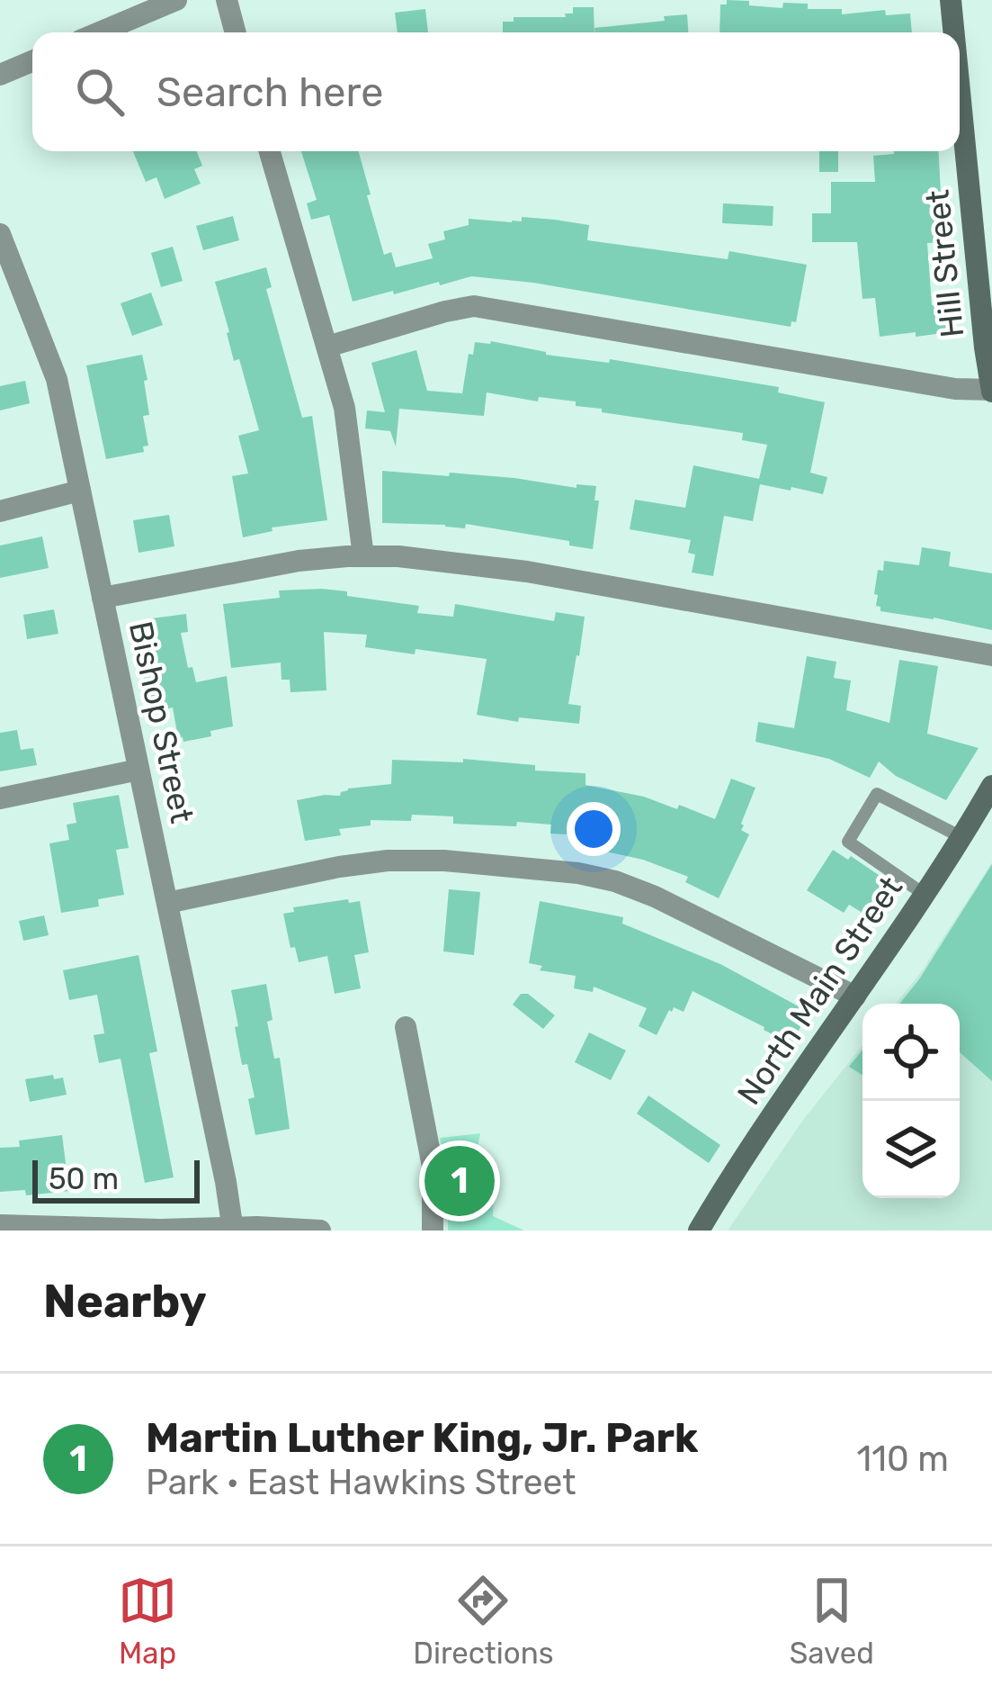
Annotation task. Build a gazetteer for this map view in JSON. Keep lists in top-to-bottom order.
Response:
{
  "streets": {
    "main road": ["Hill Street", "North Main Street"],
    "street": ["Bishop Street"]
  },
  "scale_bar": "50 m",
  "page": {
    "search": "Search here",
    "pins": "1",
    "scale": "50 m",
    "heading": "Nearby",
    "list": [
      {
        "mark": "1",
        "name": "Martin Luther King, Jr. Park",
        "note": "Park · East Hawkins Street",
        "value": "110 m"
      }
    ],
    "nav": ["Map", "Directions", "Saved"]
  }
}
